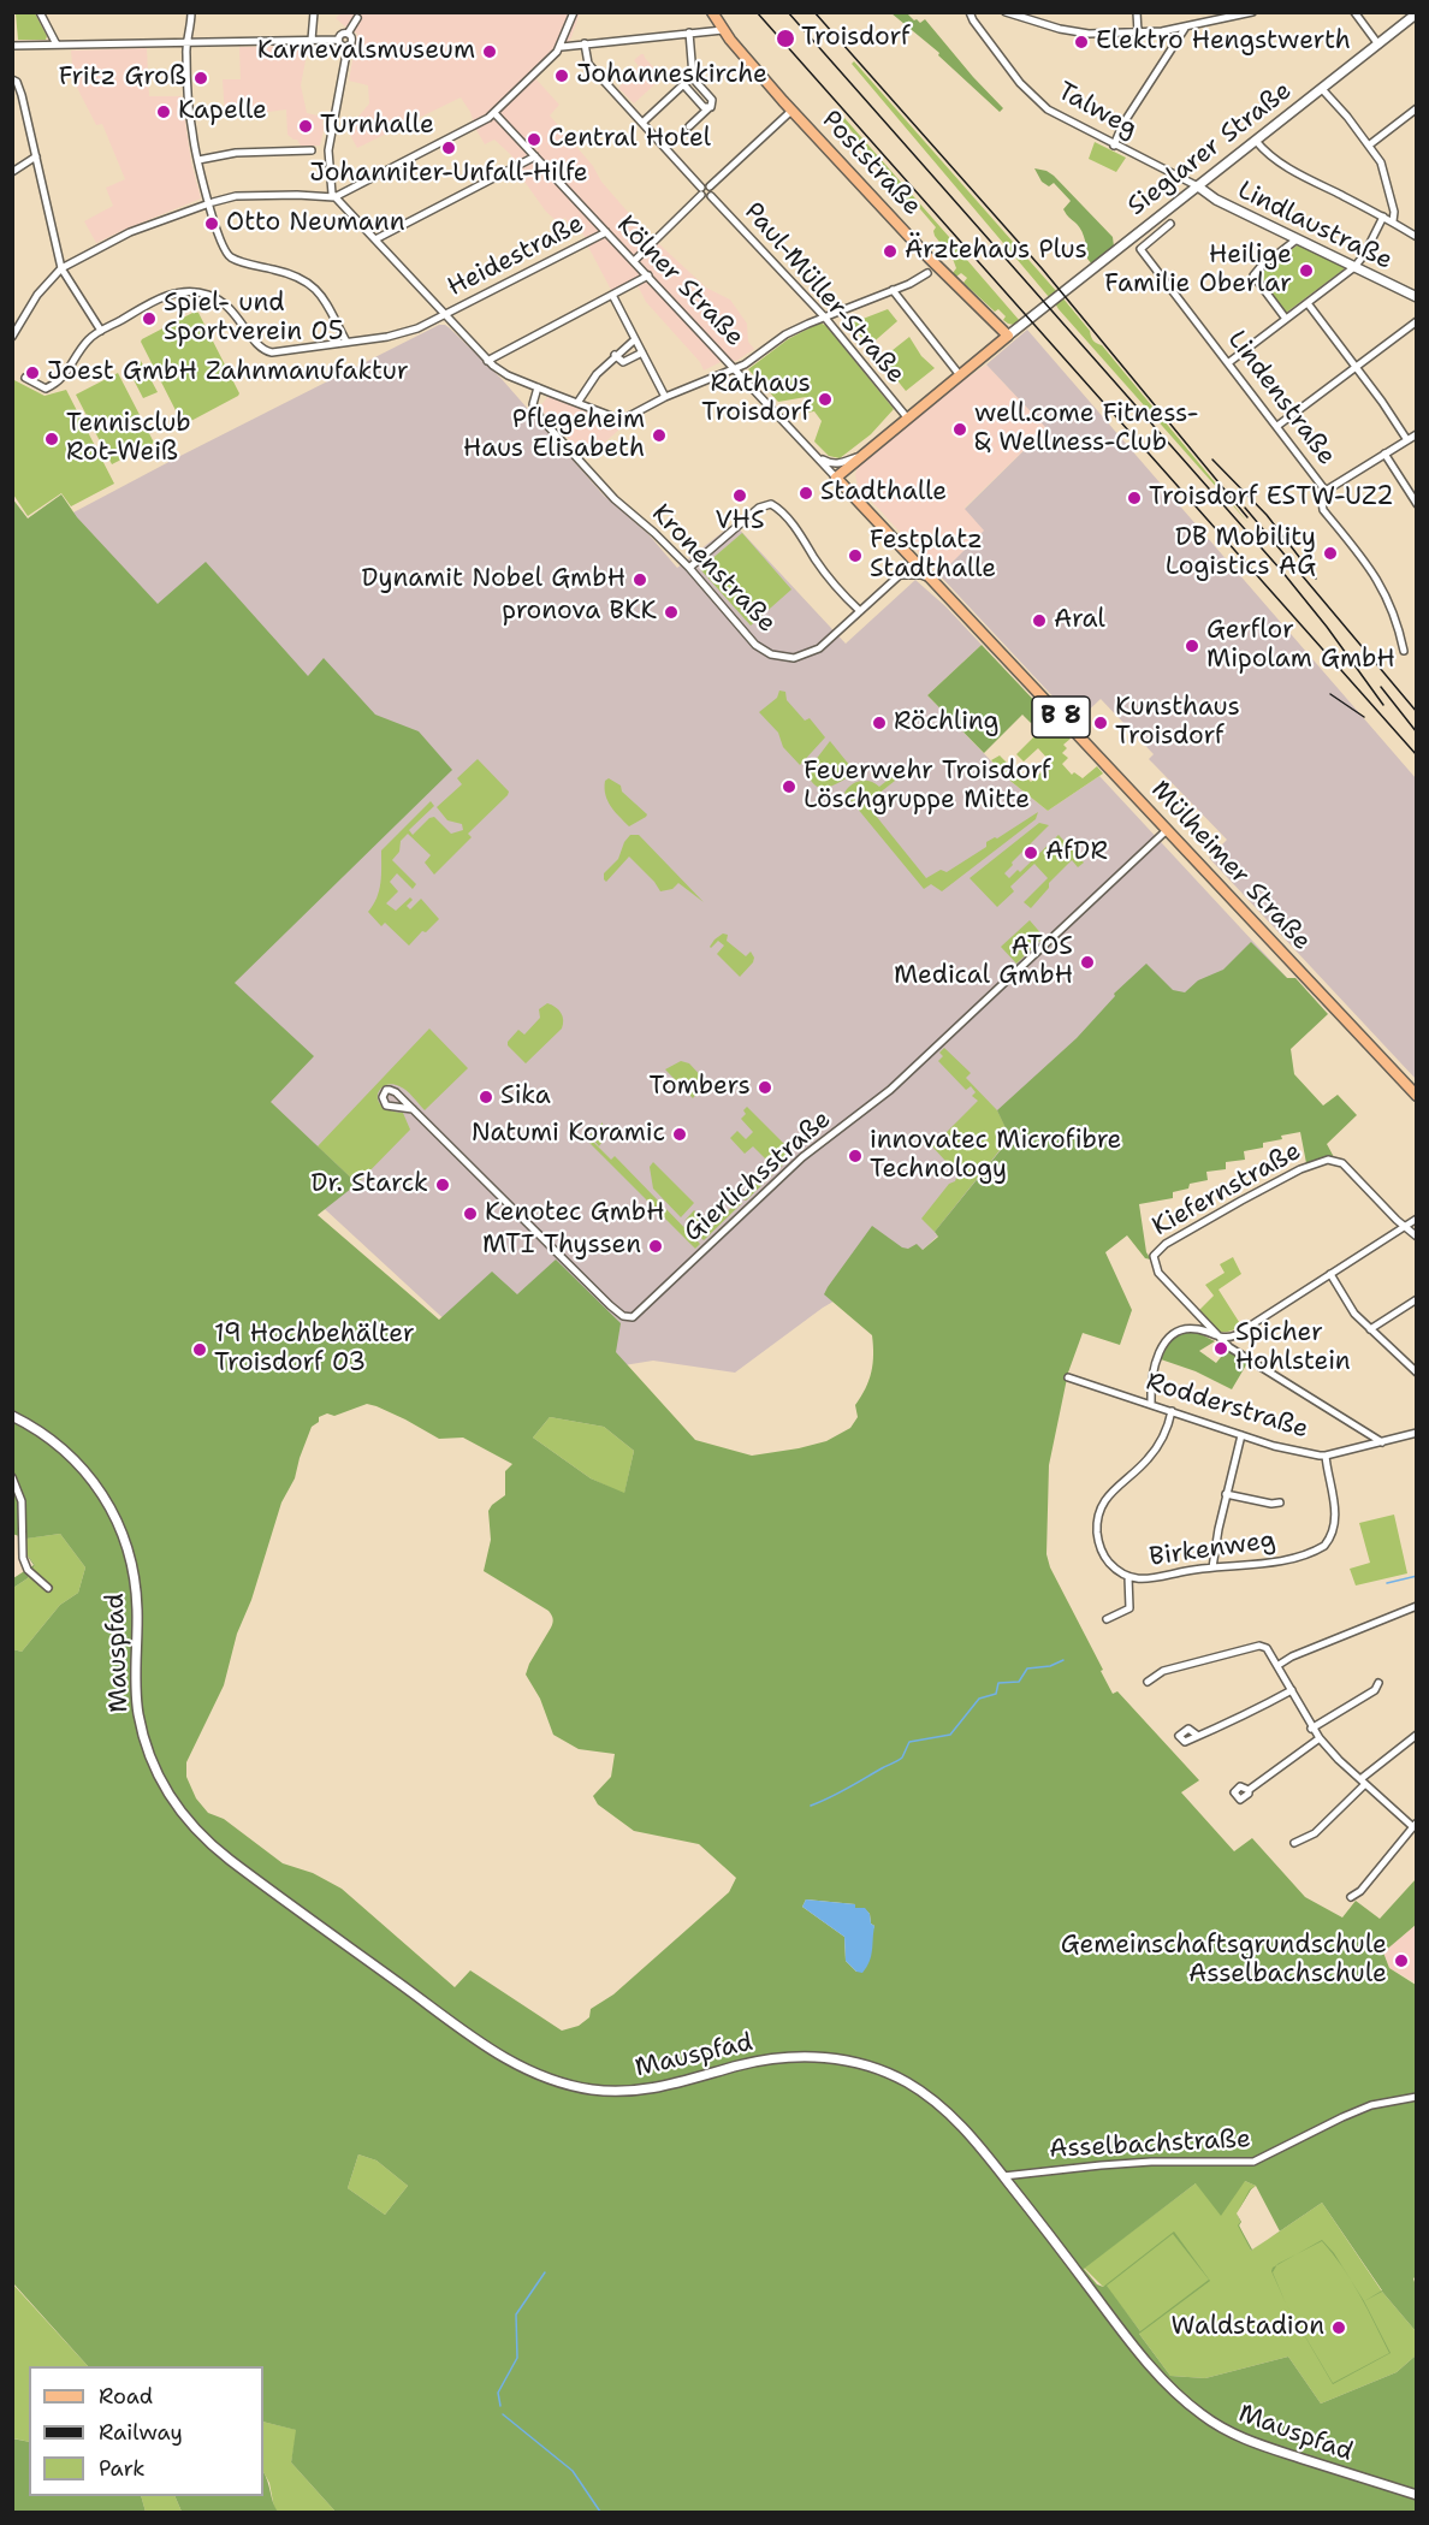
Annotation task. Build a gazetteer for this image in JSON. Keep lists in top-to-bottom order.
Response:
{
  "streets": {
    "main road": [
      "Sieglarer Straße",
      "Poststraße",
      "B 8",
      "Mülheimer Straße"
    ],
    "street": [
      "Talweg",
      "Lindlaustraße",
      "Heidestraße",
      "Kölner Straße",
      "Paul-Müller-Straße",
      "Lindenstraße",
      "Kronenstraße",
      "Gierlichsstraße",
      "Kiefernstraße",
      "Rodderstraße",
      "Birkenweg",
      "Mauspfad",
      "Asselbachstraße"
    ]
  },
  "crossings": [
    ["Talweg", "Sieglarer Straße"],
    ["Talweg", "Lindlaustraße"],
    ["Sieglarer Straße", "Poststraße"],
    ["Sieglarer Straße", "Lindlaustraße"],
    ["Sieglarer Straße", "Kölner Straße"],
    ["Sieglarer Straße", "Paul-Müller-Straße"],
    ["Sieglarer Straße", "Mülheimer Straße"],
    ["Heidestraße", "Kölner Straße"],
    ["Kölner Straße", "Mülheimer Straße"],
    ["Kronenstraße", "Mülheimer Straße"],
    ["Mülheimer Straße", "Gierlichsstraße"],
    ["Rodderstraße", "Birkenweg"],
    ["Mauspfad", "Asselbachstraße"]
  ],
  "places": [
    "Troisdorf",
    "Elektro Hengstwerth",
    "Karnevalsmuseum",
    "Johanneskirche",
    "Fritz Groß",
    "Kapelle",
    "Turnhalle",
    "Central Hotel",
    "Johanniter-Unfall-Hilfe",
    "Otto Neumann",
    "Ärztehaus Plus",
    "Heilige Familie Oberlar",
    "Spiel- und Sportverein 05",
    "Joest GmbH Zahnmanufaktur",
    "Rathaus Troisdorf",
    "well.come Fitness- & Wellness-Club",
    "Pflegeheim Haus Elisabeth",
    "Tennisclub Rot-Weiß",
    "Stadthalle",
    "VHS",
    "Troisdorf ESTW-UZ2",
    "DB Mobility Logistics AG",
    "Festplatz Stadthalle",
    "Dynamit Nobel GmbH",
    "pronova BKK",
    "Aral",
    "Gerflor Mipolam GmbH",
    "Röchling",
    "Kunsthaus Troisdorf",
    "Feuerwehr Troisdorf Löschgruppe Mitte",
    "AfDR",
    "ATOS Medical GmbH",
    "Tombers",
    "Sika",
    "Natumi Koramic",
    "innovatec Microfibre Technology",
    "Dr. Starck",
    "Kenotec GmbH",
    "MTI Thyssen",
    "Spicher Hohlstein",
    "19 Hochbehälter Troisdorf 03",
    "Gemeinschaftsgrundschule Asselbachschule",
    "Waldstadion"
  ],
  "legend": ["Road", "Railway", "Park"]
}
